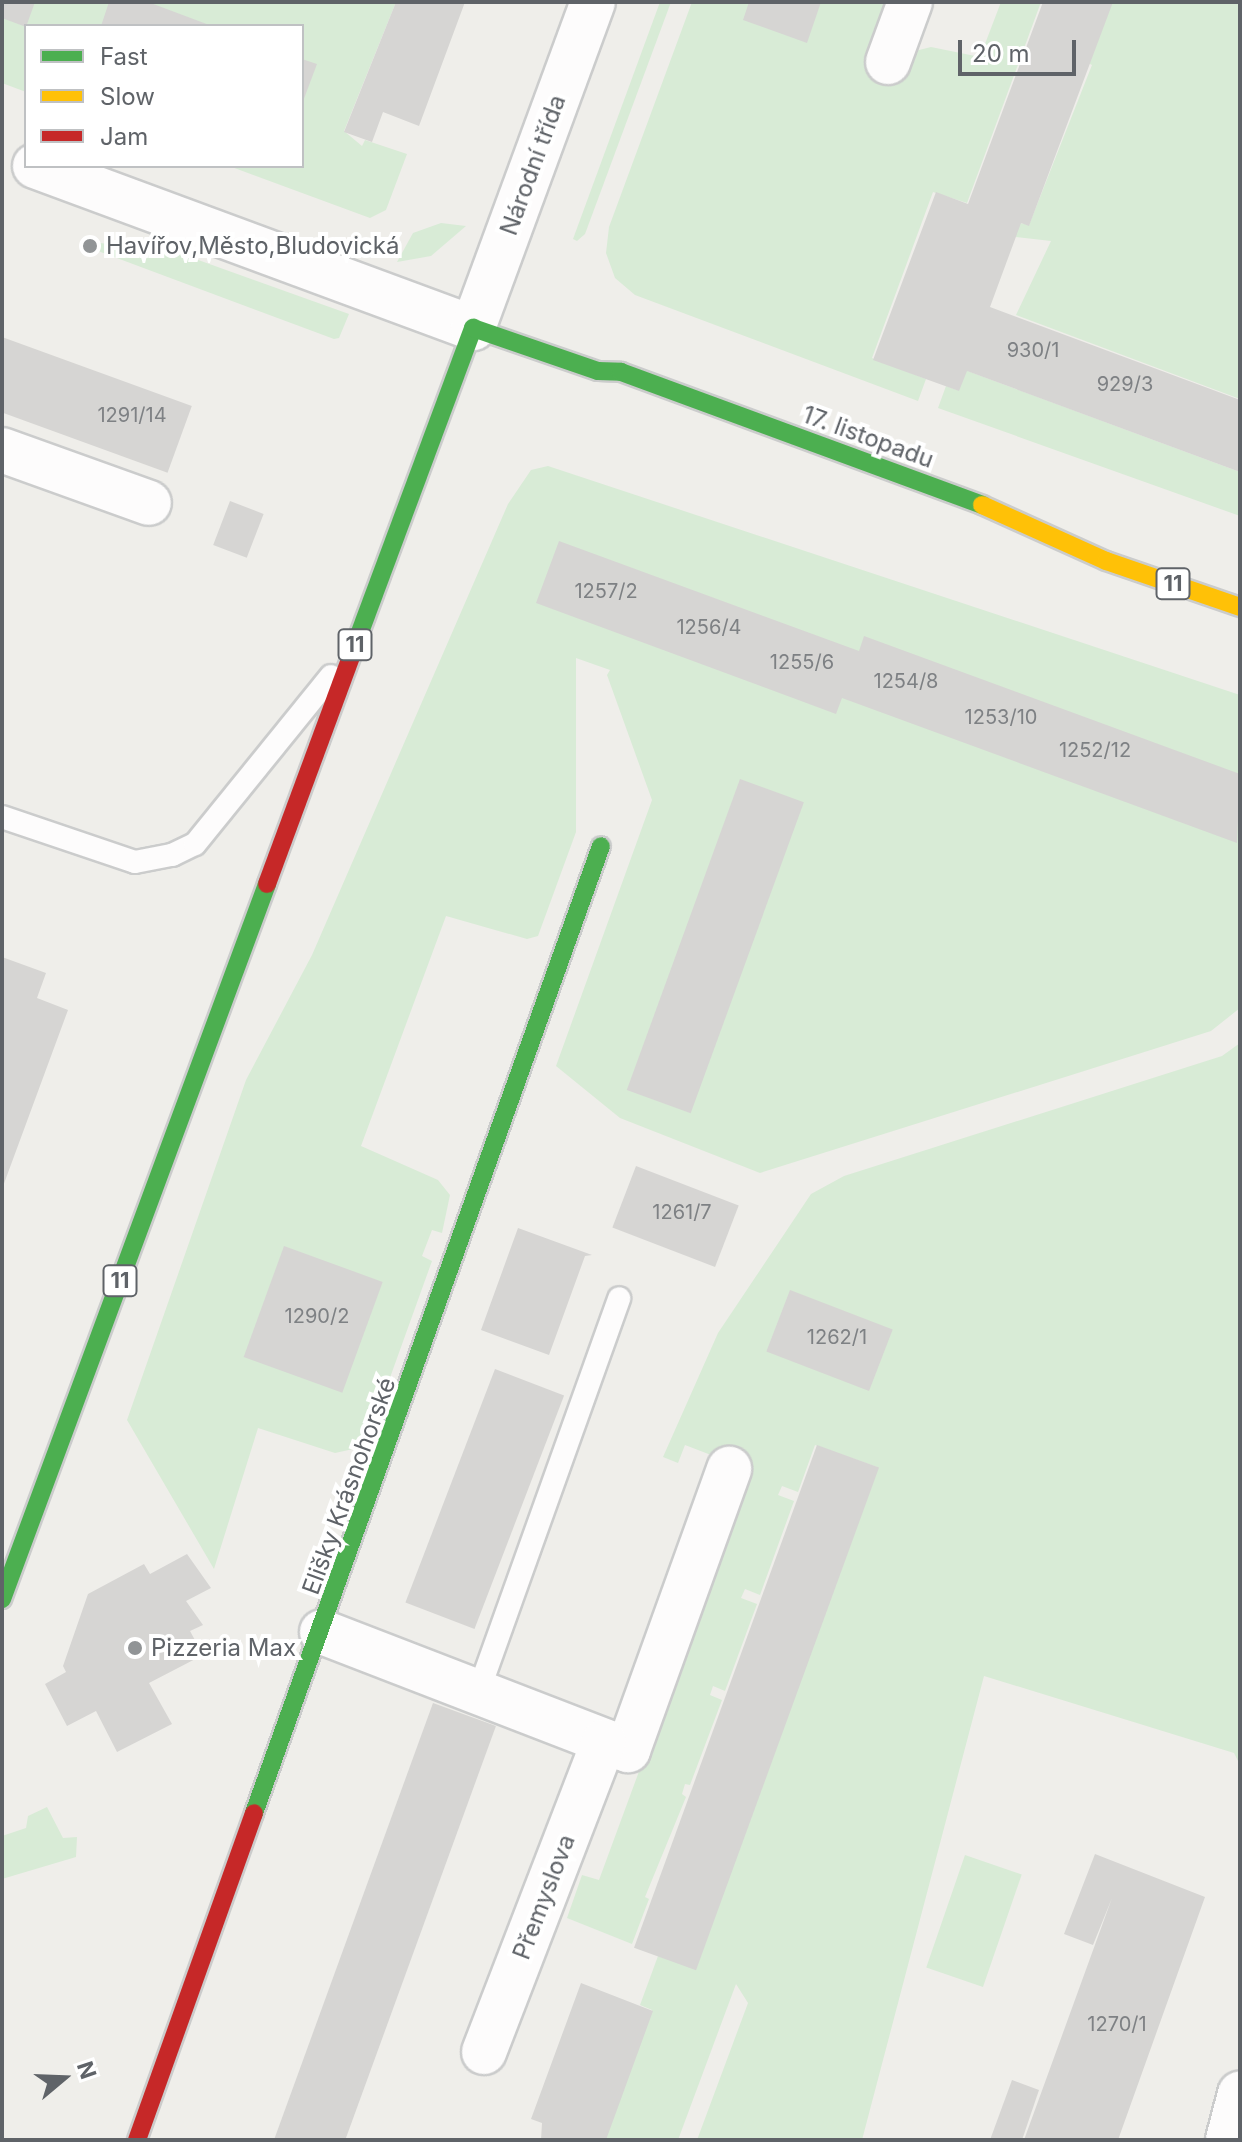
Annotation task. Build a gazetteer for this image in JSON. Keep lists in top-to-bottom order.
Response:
{
  "streets": {
    "main road": ["17. listopadu", "11", "Elišky Krásnohorské"],
    "street": ["Národní třída", "Přemyslova"]
  },
  "crossings": [
    ["Národní třída", "17. listopadu"],
    ["Národní třída", "11"],
    ["17. listopadu", "11"]
  ],
  "places": ["Havířov,Město,Bludovická", "Pizzeria Max"],
  "house_numbers": [
    "930/1",
    "929/3",
    "1291/14",
    "1257/2",
    "1256/4",
    "1255/6",
    "1254/8",
    "1253/10",
    "1252/12",
    "1261/7",
    "1290/2",
    "1262/1",
    "1270/1"
  ],
  "legend": ["Fast", "Slow", "Jam"],
  "scale_bar": "20 m",
  "north": "right"
}
